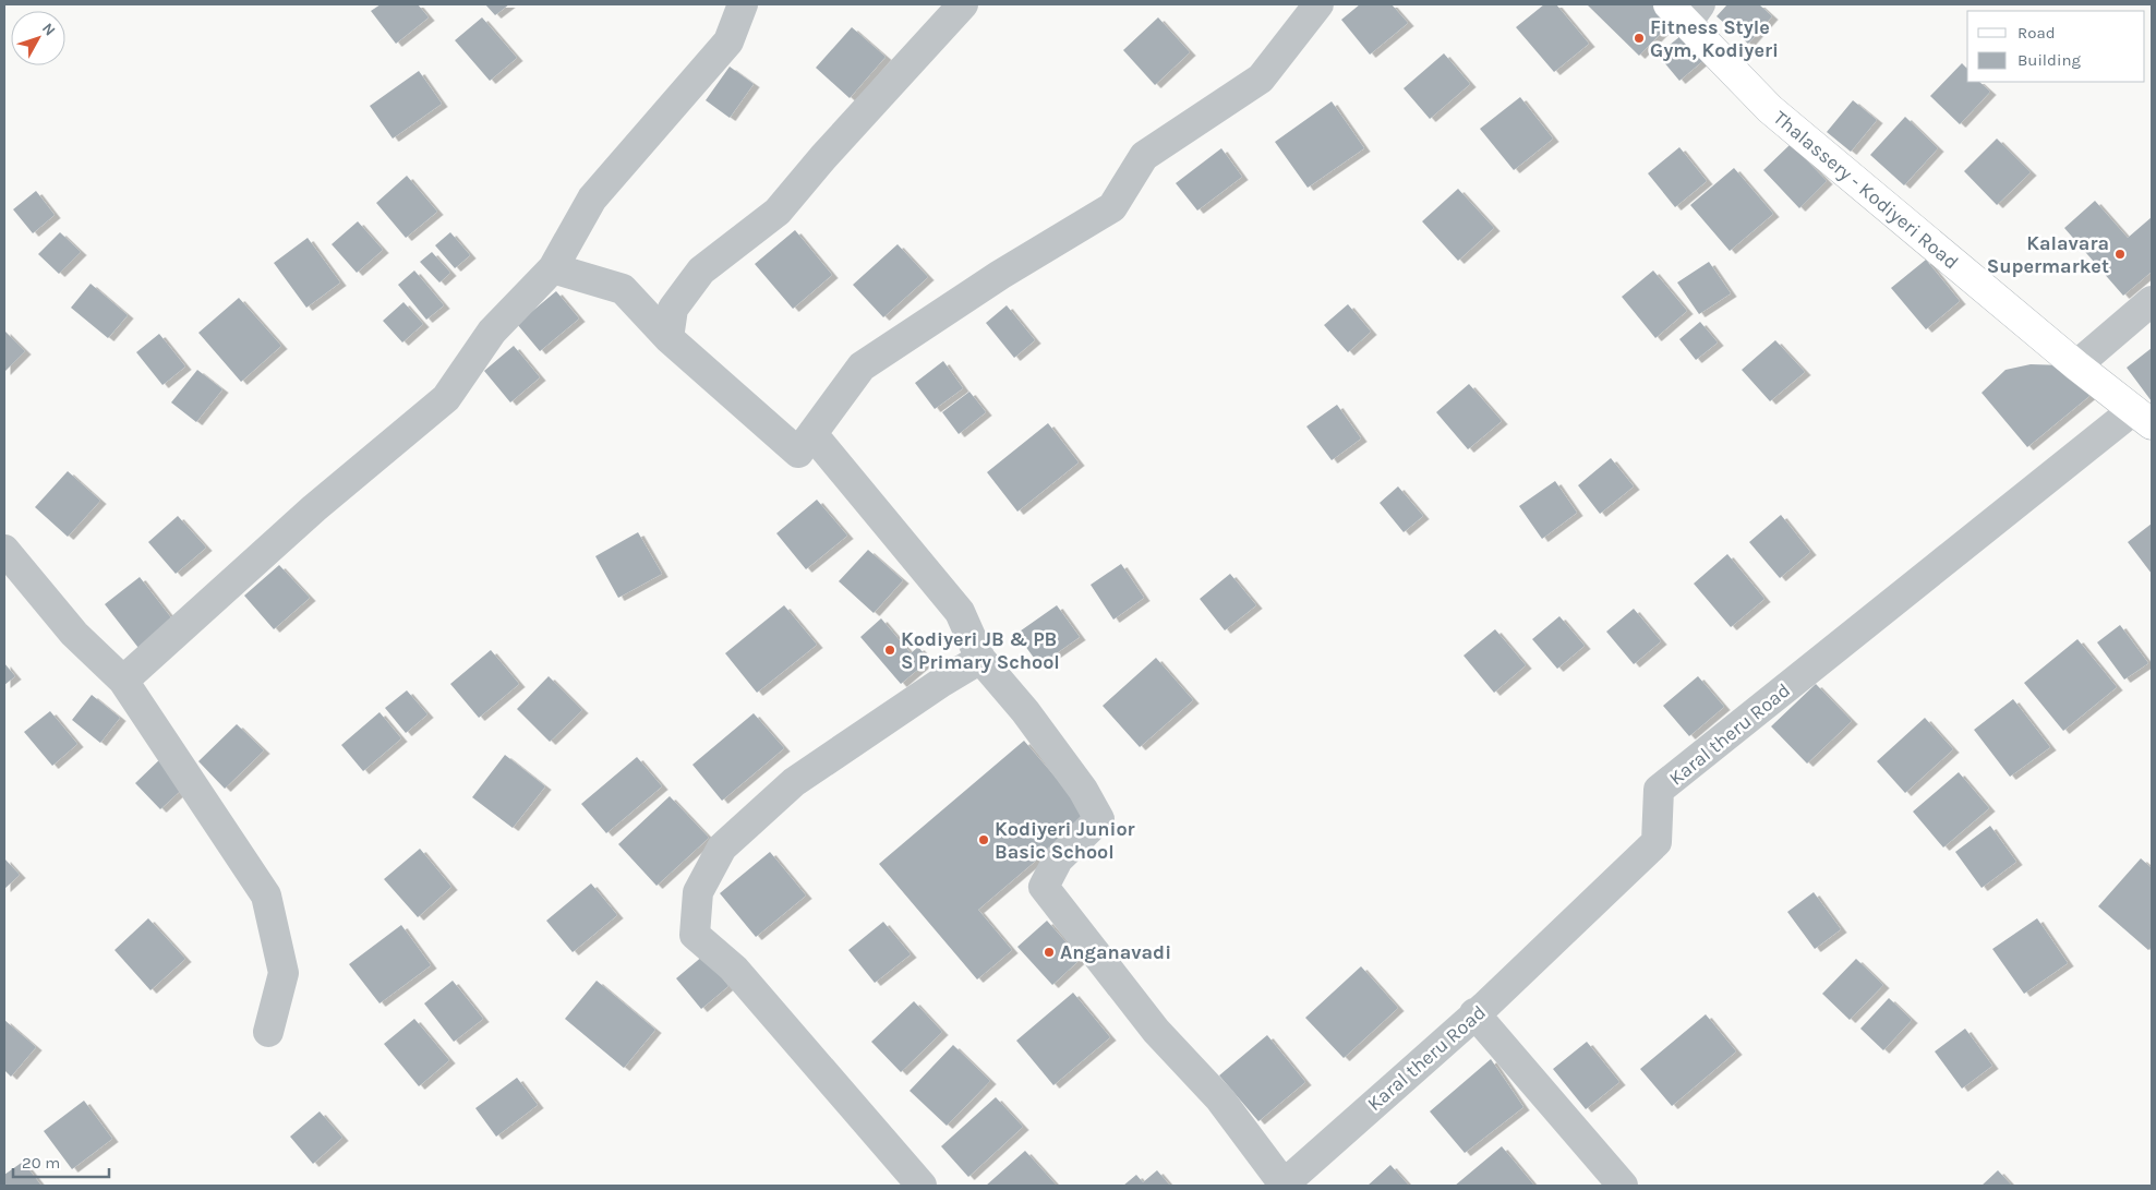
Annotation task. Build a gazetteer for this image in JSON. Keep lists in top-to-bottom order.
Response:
{
  "streets": {
    "main road": ["Thalassery - Kodiyeri Road"],
    "street": ["Karal theru Road"]
  },
  "crossings": [
    ["Thalassery - Kodiyeri Road", "Karal theru Road"]
  ],
  "places": [
    "Fitness Style Gym, Kodiyeri",
    "Kalavara Supermarket",
    "Kodiyeri JB & PB S Primary School",
    "Kodiyeri Junior Basic School",
    "Anganavadi"
  ],
  "legend": ["Road", "Building"],
  "scale_bar": "20 m",
  "north": "top right"
}
